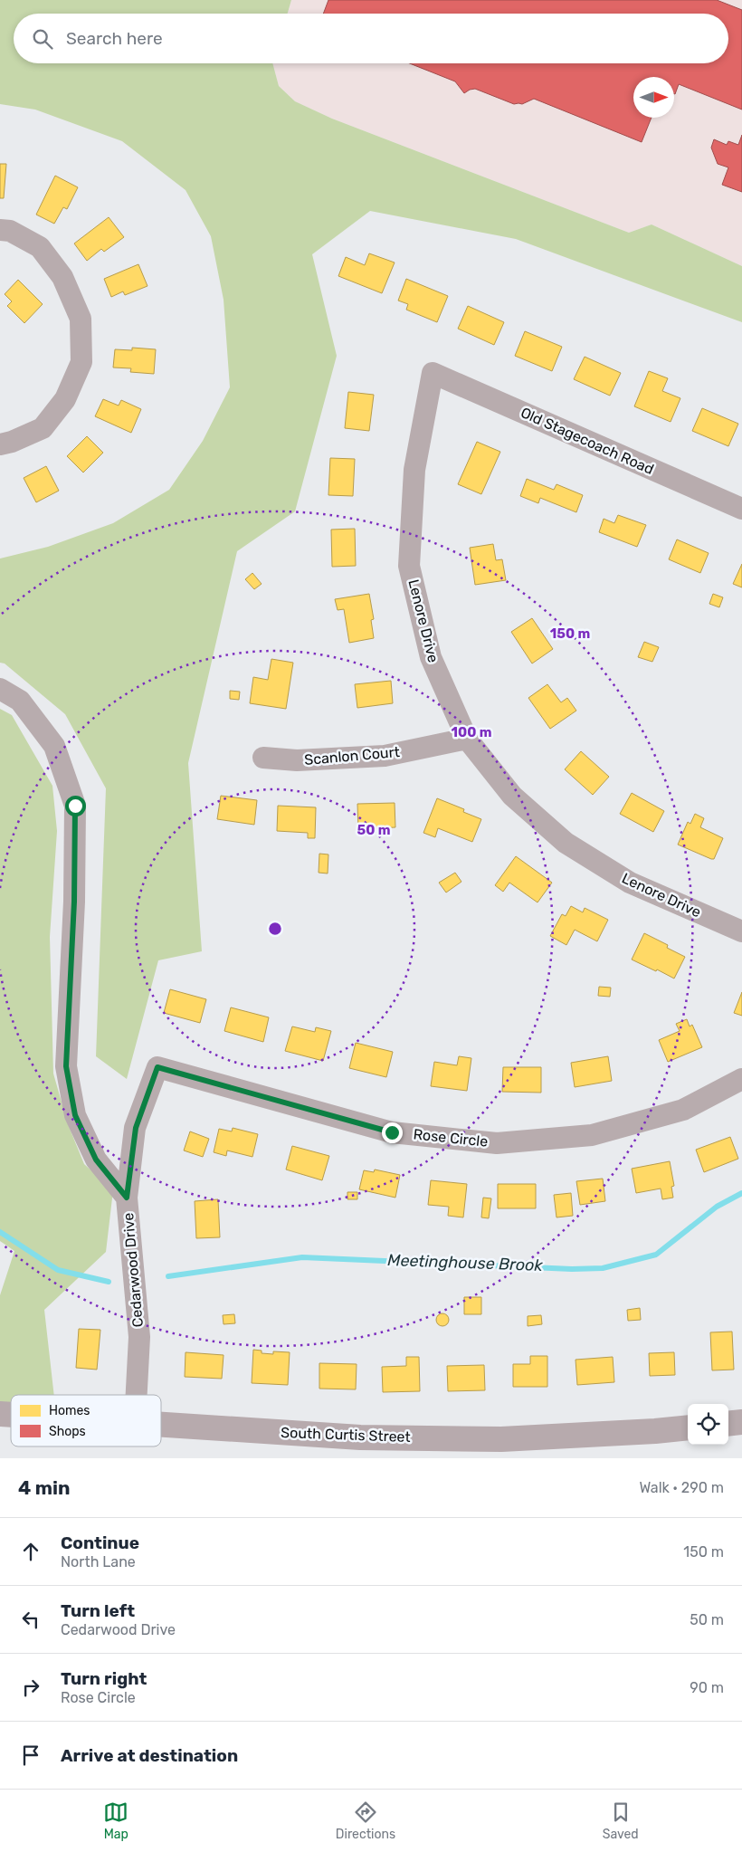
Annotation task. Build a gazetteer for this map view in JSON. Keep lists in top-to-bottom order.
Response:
{
  "streets": {
    "street": [
      "Old Stagecoach Road",
      "Lenore Drive",
      "Scanlon Court",
      "Rose Circle",
      "Cedarwood Drive",
      "South Curtis Street"
    ]
  },
  "crossings": [
    ["Old Stagecoach Road", "Lenore Drive"],
    ["Lenore Drive", "Scanlon Court"],
    ["Rose Circle", "Cedarwood Drive"]
  ],
  "water": ["Meetinghouse Brook"],
  "legend": ["Homes", "Shops"],
  "north": "right",
  "page": {
    "search": "Search here",
    "heading": ["4 min", "Walk · 290 m"],
    "list": [
      ["Continue", "North Lane", "150 m"],
      ["Turn left", "Cedarwood Drive", "50 m"],
      ["Turn right", "Rose Circle", "90 m"],
      "Arrive at destination"
    ],
    "nav": ["Map", "Directions", "Saved"]
  },
  "rings": ["150 m", "100 m", "50 m"]
}
